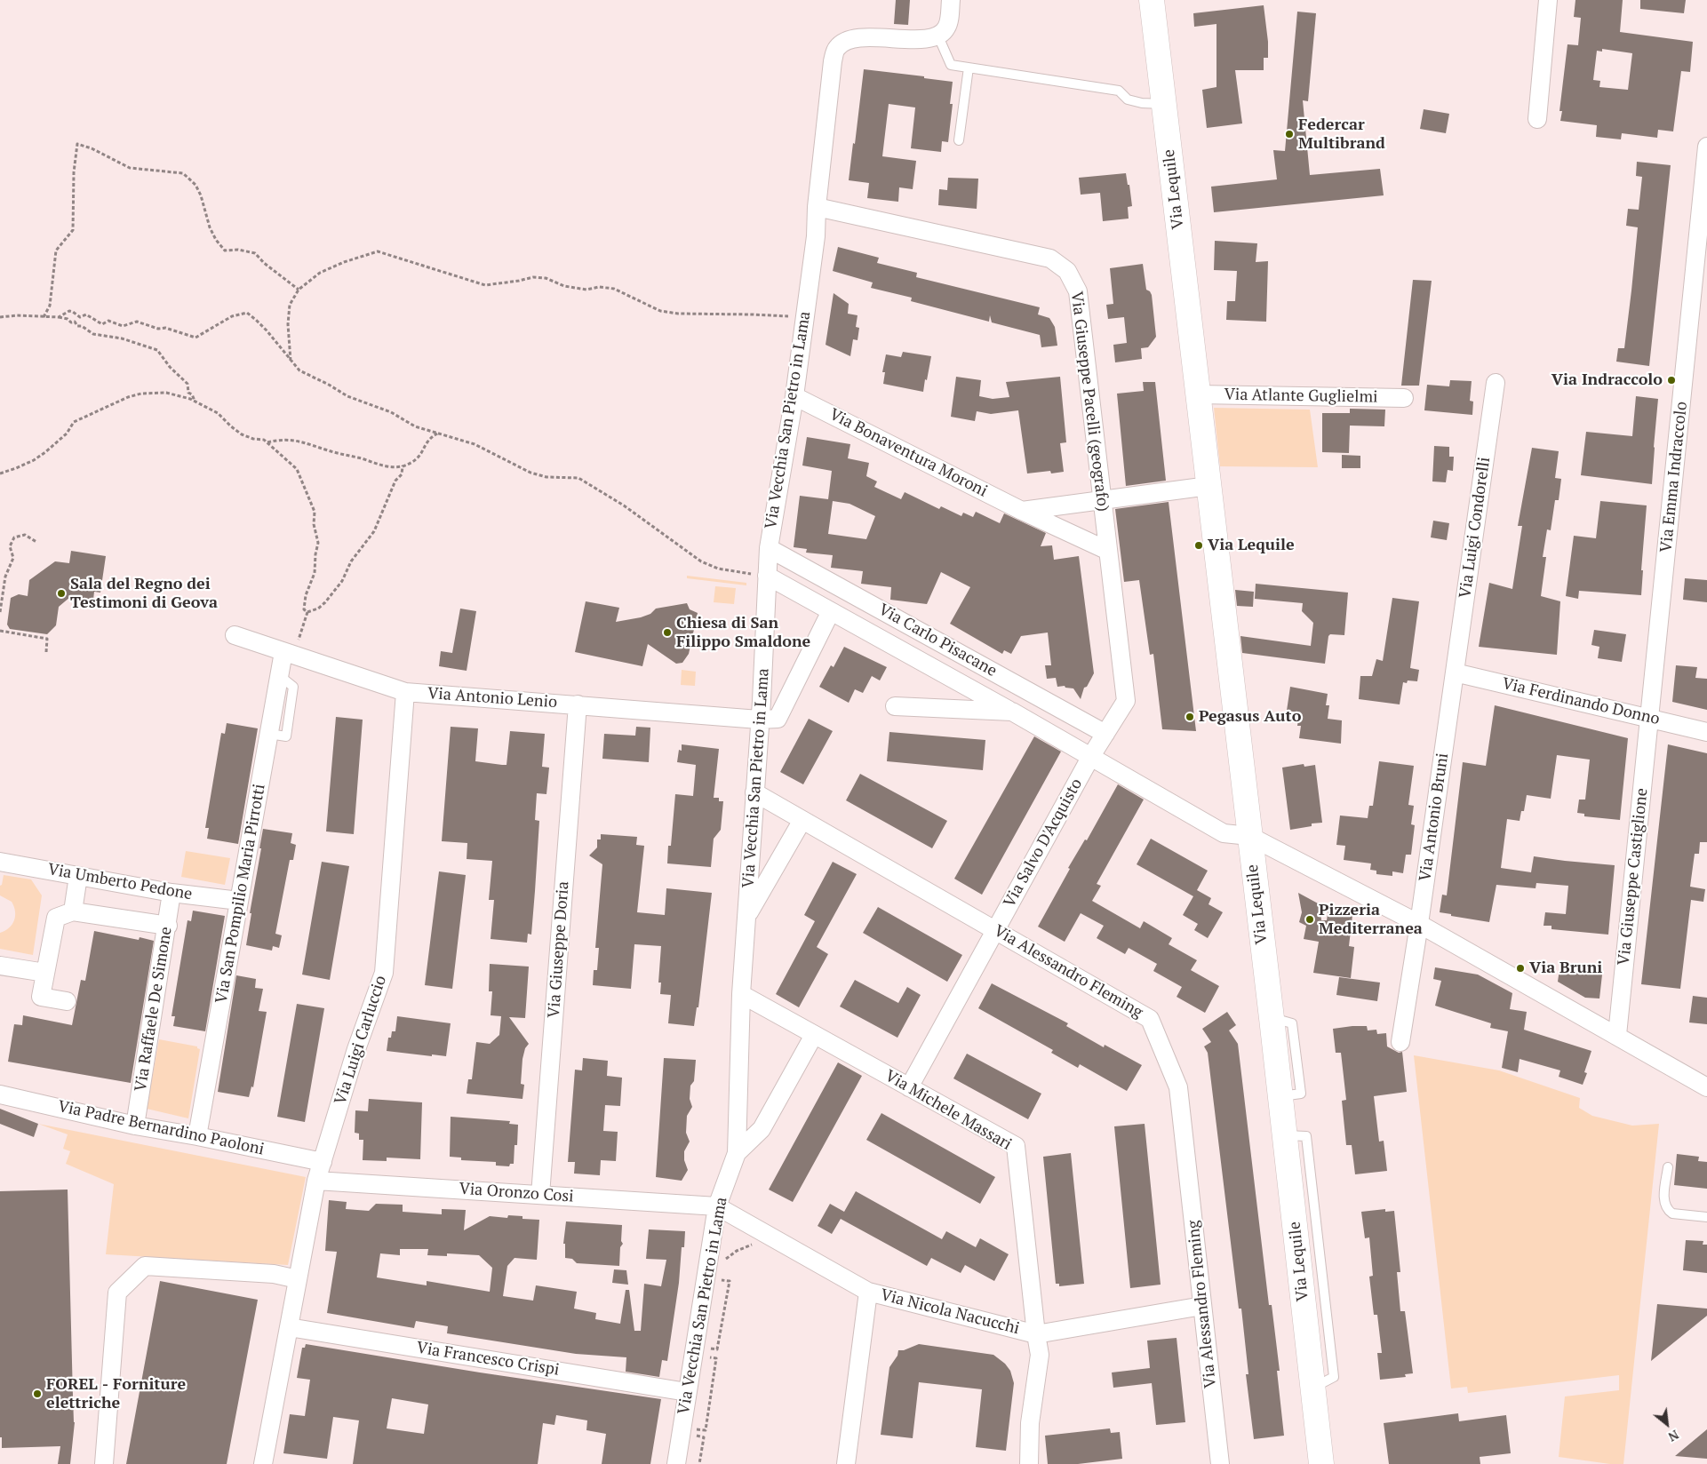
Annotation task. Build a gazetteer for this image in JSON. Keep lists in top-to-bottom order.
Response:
{
  "streets": {
    "main road": ["Via Lequile"],
    "street": [
      "Via Atlante Guglielmi",
      "Via Giuseppe Pacelli (geografo)",
      "Via Vecchia San Pietro in Lama",
      "Via Bonaventura Moroni",
      "Via Emma Indraccolo",
      "Via Luigi Condorelli",
      "Via Carlo Pisacane",
      "Via Antonio Lenio",
      "Via Ferdinando Donno",
      "Via Antonio Bruni",
      "Via Salvo D'Acquisto",
      "Via Giuseppe Castiglione",
      "Via Umberto Pedone",
      "Via San Pompilio Maria Pirrotti",
      "Via Giuseppe Doria",
      "Via Alessandro Fleming",
      "Via Raffaele De Simone",
      "Via Luigi Carluccio",
      "Via Michele Massari",
      "Via Padre Bernardino Paoloni",
      "Via Oronzo Cosi",
      "Via Nicola Nacucchi",
      "Via Francesco Crispi"
    ]
  },
  "crossings": [
    ["Via Lequile", "Via Atlante Guglielmi"],
    ["Via Lequile", "Via Carlo Pisacane"],
    ["Via Giuseppe Pacelli (geografo)", "Via Vecchia San Pietro in Lama"],
    ["Via Giuseppe Pacelli (geografo)", "Via Bonaventura Moroni"],
    ["Via Giuseppe Pacelli (geografo)", "Via Carlo Pisacane"],
    ["Via Giuseppe Pacelli (geografo)", "Via Salvo D'Acquisto"],
    ["Via Vecchia San Pietro in Lama", "Via Bonaventura Moroni"],
    ["Via Vecchia San Pietro in Lama", "Via Carlo Pisacane"],
    ["Via Vecchia San Pietro in Lama", "Via Antonio Lenio"],
    ["Via Vecchia San Pietro in Lama", "Via Alessandro Fleming"],
    ["Via Vecchia San Pietro in Lama", "Via Michele Massari"],
    ["Via Vecchia San Pietro in Lama", "Via Oronzo Cosi"],
    ["Via Vecchia San Pietro in Lama", "Via Nicola Nacucchi"],
    ["Via Vecchia San Pietro in Lama", "Via Francesco Crispi"],
    ["Via Emma Indraccolo", "Via Ferdinando Donno"],
    ["Via Emma Indraccolo", "Via Giuseppe Castiglione"],
    ["Via Luigi Condorelli", "Via Ferdinando Donno"],
    ["Via Luigi Condorelli", "Via Antonio Bruni"],
    ["Via Carlo Pisacane", "Via Antonio Lenio"],
    ["Via Carlo Pisacane", "Via Salvo D'Acquisto"],
    ["Via Antonio Lenio", "Via San Pompilio Maria Pirrotti"],
    ["Via Antonio Lenio", "Via Giuseppe Doria"],
    ["Via Antonio Lenio", "Via Luigi Carluccio"],
    ["Via Ferdinando Donno", "Via Antonio Bruni"],
    ["Via Ferdinando Donno", "Via Giuseppe Castiglione"],
    ["Via Salvo D'Acquisto", "Via Alessandro Fleming"],
    ["Via Salvo D'Acquisto", "Via Michele Massari"],
    ["Via Umberto Pedone", "Via San Pompilio Maria Pirrotti"],
    ["Via Umberto Pedone", "Via Raffaele De Simone"],
    ["Via San Pompilio Maria Pirrotti", "Via Padre Bernardino Paoloni"],
    ["Via Giuseppe Doria", "Via Oronzo Cosi"],
    ["Via Alessandro Fleming", "Via Nicola Nacucchi"],
    ["Via Raffaele De Simone", "Via Padre Bernardino Paoloni"],
    ["Via Luigi Carluccio", "Via Padre Bernardino Paoloni"],
    ["Via Luigi Carluccio", "Via Oronzo Cosi"],
    ["Via Luigi Carluccio", "Via Francesco Crispi"],
    ["Via Michele Massari", "Via Nicola Nacucchi"],
    ["Via Oronzo Cosi", "Via Nicola Nacucchi"]
  ],
  "places": [
    "Federcar Multibrand",
    "Via Indraccolo",
    "Via Lequile",
    "Sala del Regno dei Testimoni di Geova",
    "Chiesa di San Filippo Smaldone",
    "Pegasus Auto",
    "Pizzeria Mediterranea",
    "Via Bruni",
    "FOREL - Forniture elettriche"
  ],
  "north": "bottom right"
}
